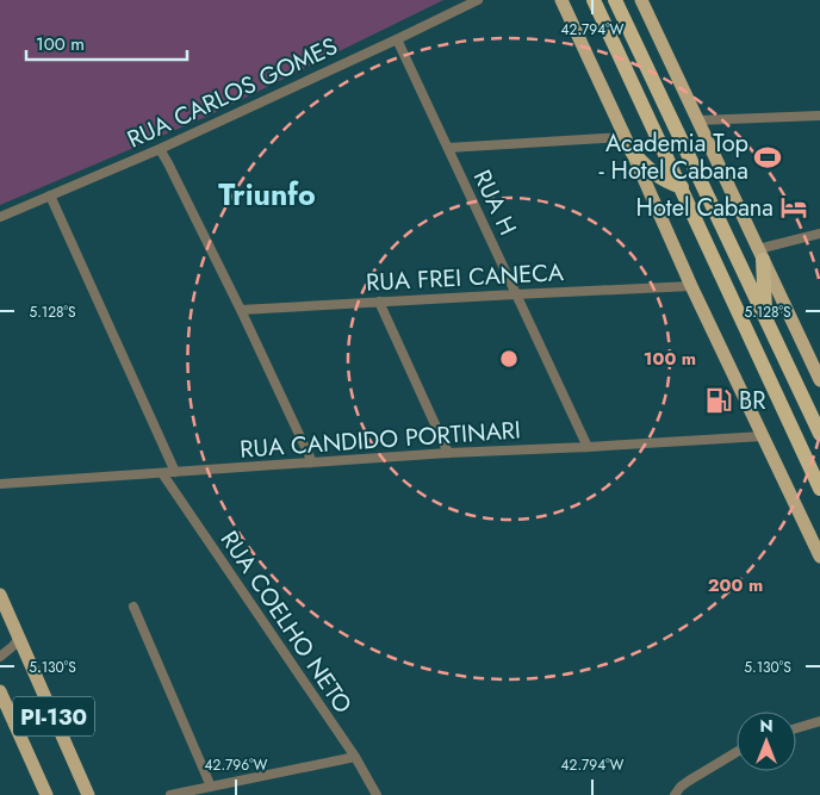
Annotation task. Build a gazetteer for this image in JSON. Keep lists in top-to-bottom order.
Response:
{
  "streets": {
    "main road": ["PI-130"],
    "street": [
      "RUA CARLOS GOMES",
      "RUA H",
      "RUA FREI CANECA",
      "RUA CANDIDO PORTINARI",
      "RUA COELHO NETO"
    ]
  },
  "crossings": [
    ["RUA CARLOS GOMES", "RUA H"],
    ["RUA H", "RUA FREI CANECA"],
    ["RUA H", "RUA CANDIDO PORTINARI"],
    ["RUA CANDIDO PORTINARI", "RUA COELHO NETO"]
  ],
  "districts": ["Triunfo"],
  "places": {
    "sports": ["Academia Top - Hotel Cabana"],
    "hotel": ["Hotel Cabana"],
    "fuel station": ["BR"]
  },
  "scale_bar": "100 m",
  "north": "top",
  "coordinates": [
    "42.794°W",
    "5.128°S",
    "5.130°S",
    "42.796°W"
  ],
  "rings": ["100 m", "200 m"]
}
